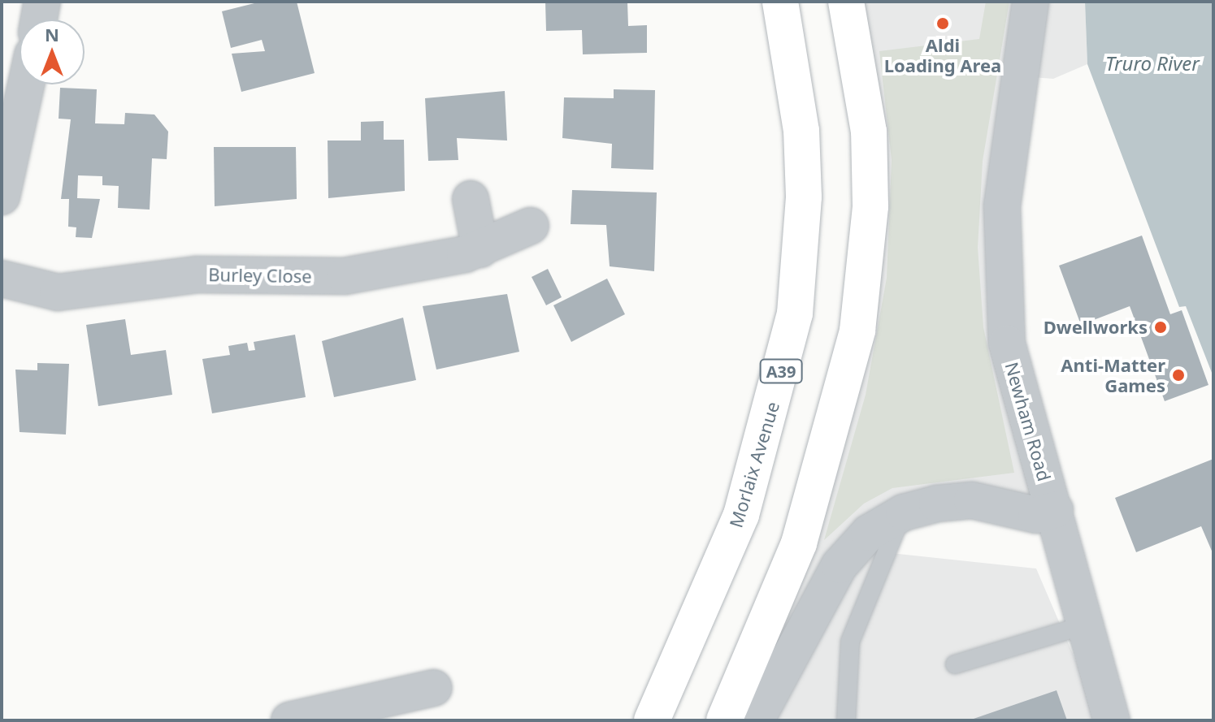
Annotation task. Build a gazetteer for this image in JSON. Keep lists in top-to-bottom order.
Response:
{
  "streets": {
    "highway": ["A39", "Morlaix Avenue"],
    "street": ["Burley Close", "Newham Road"]
  },
  "water": ["Truro River"],
  "places": ["Aldi Loading Area", "Dwellworks", "Anti-Matter Games"],
  "north": "top"
}
